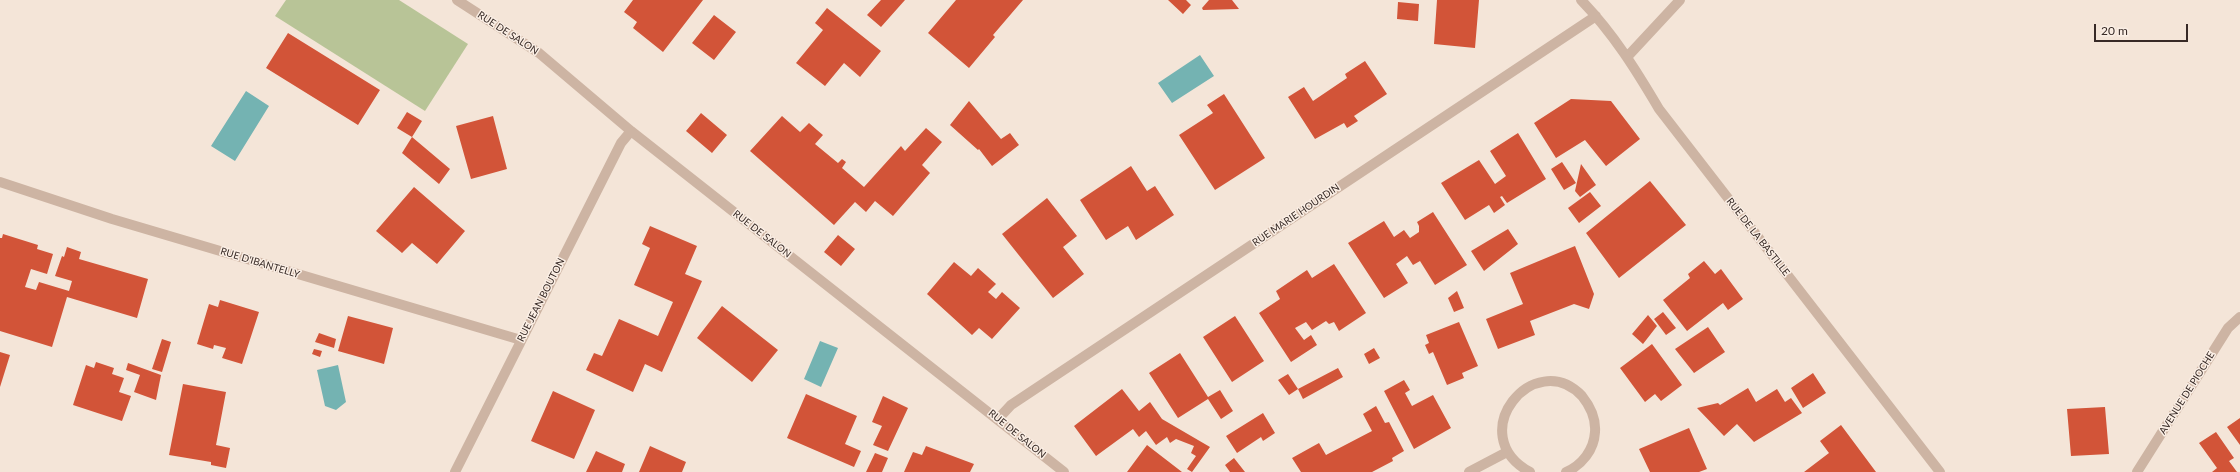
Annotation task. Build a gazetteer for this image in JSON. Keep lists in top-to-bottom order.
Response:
{
  "streets": {
    "street": [
      "RUE DE SALON",
      "RUE MARIE HOURDIN",
      "RUE DE LA BASTILLE",
      "RUE D'IBANTELLY",
      "RUE JEAN BOUTON",
      "AVENUE DE PIOCHE"
    ]
  },
  "crossings": [
    ["RUE DE SALON", "RUE MARIE HOURDIN"],
    ["RUE DE SALON", "RUE JEAN BOUTON"],
    ["RUE MARIE HOURDIN", "RUE DE LA BASTILLE"],
    ["RUE D'IBANTELLY", "RUE JEAN BOUTON"]
  ],
  "scale_bar": "20 m"
}
